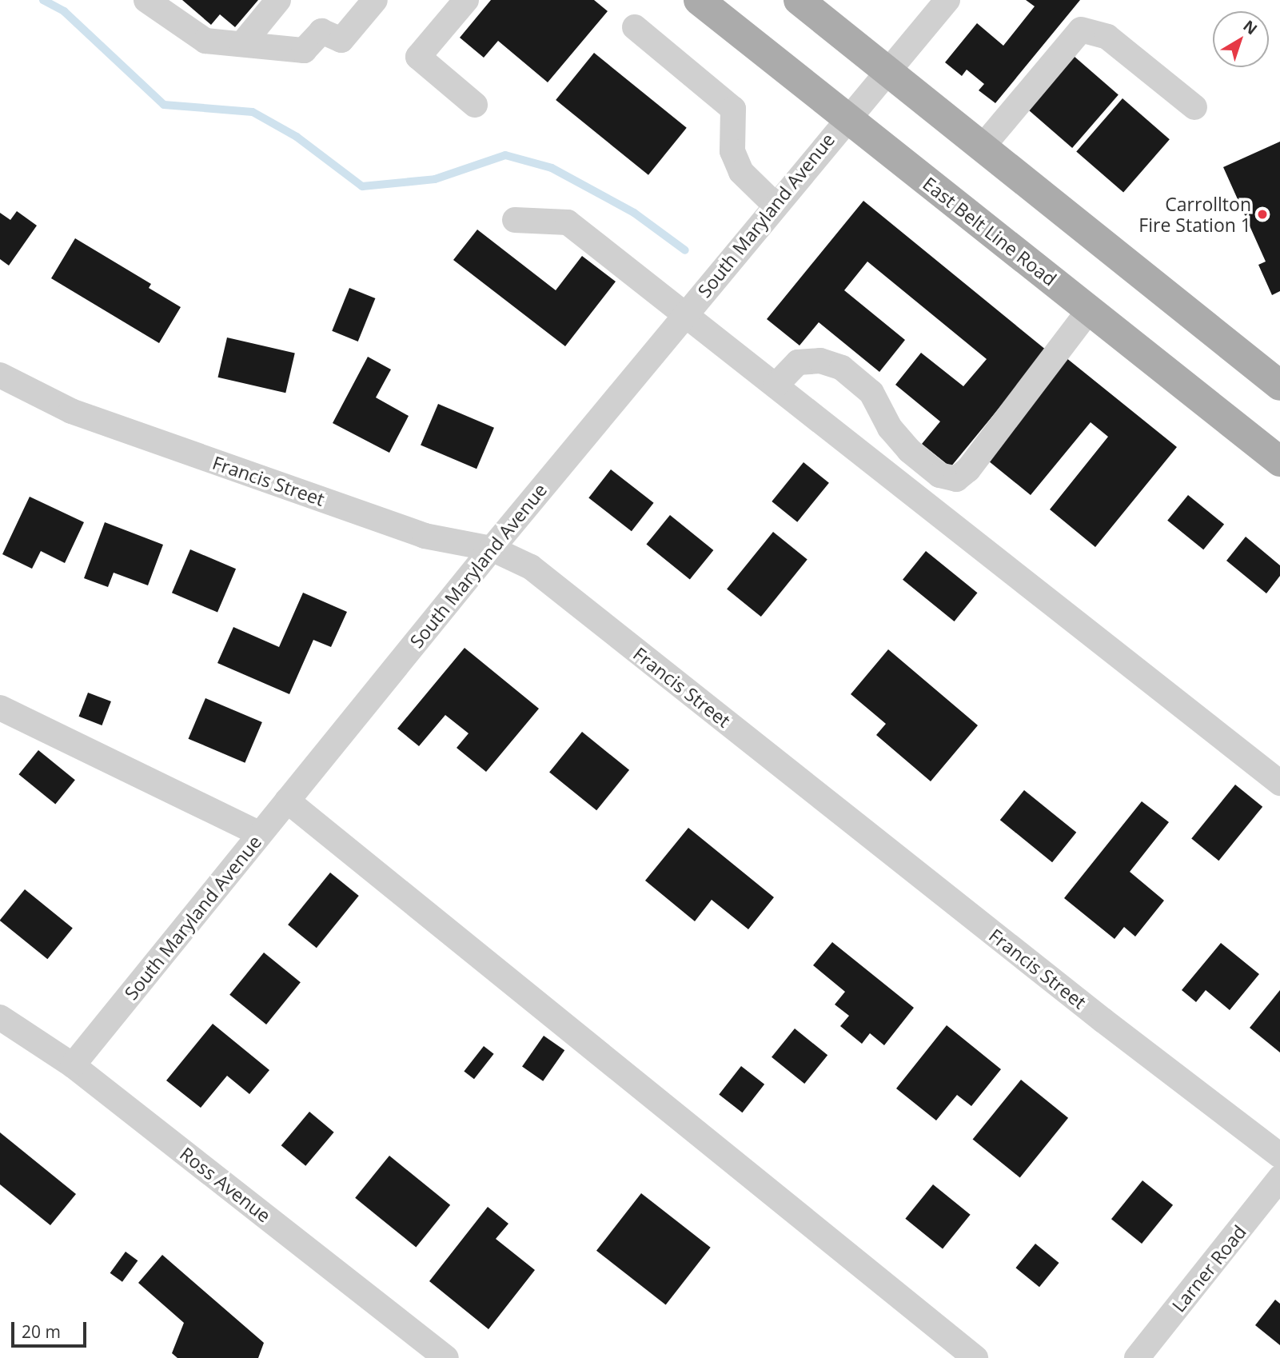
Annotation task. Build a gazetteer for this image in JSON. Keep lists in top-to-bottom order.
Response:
{
  "streets": {
    "main road": ["East Belt Line Road"],
    "street": [
      "South Maryland Avenue",
      "Francis Street",
      "Ross Avenue",
      "Larner Road"
    ]
  },
  "crossings": [
    ["South Maryland Avenue", "East Belt Line Road"],
    ["South Maryland Avenue", "Francis Street"],
    ["South Maryland Avenue", "Ross Avenue"]
  ],
  "places": ["Carrollton Fire Station 1"],
  "scale_bar": "20 m",
  "north": "top right"
}
